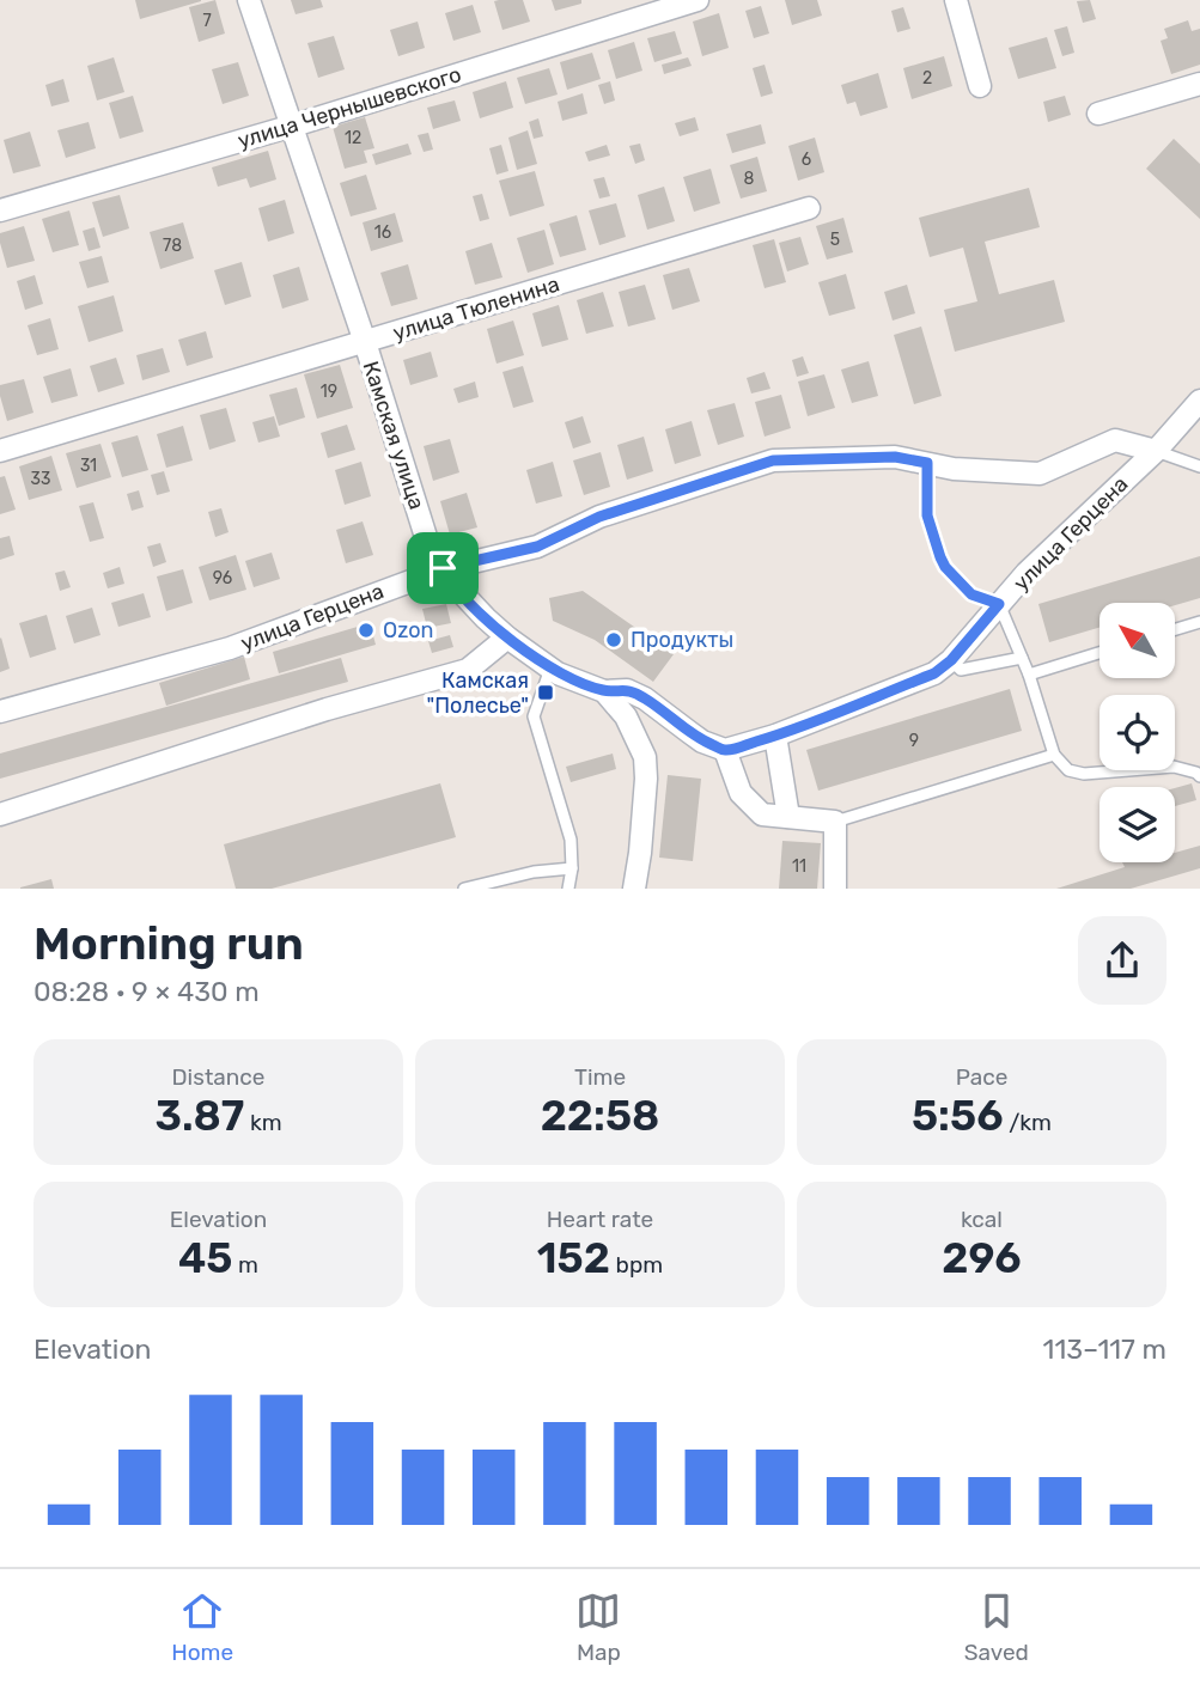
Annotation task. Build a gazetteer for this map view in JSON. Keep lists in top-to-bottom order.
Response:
{
  "streets": {
    "street": [
      "улица Чернышевского",
      "улица Тюленина",
      "Камская улица",
      "улица Герцена"
    ]
  },
  "crossings": [
    ["улица Чернышевского", "Камская улица"],
    ["улица Тюленина", "Камская улица"],
    ["Камская улица", "улица Герцена"]
  ],
  "places": {
    "other": ["Ozon", "Продукты"],
    "transit": ["Камская \"Полесье\""]
  },
  "house_numbers": [
    "7",
    "2",
    "12",
    "6",
    "8",
    "16",
    "5",
    "78",
    "19",
    "31",
    "33",
    "96",
    "9",
    "11"
  ],
  "north": "top left",
  "page": {
    "heading": ["Morning run", "08:28 · 9 × 430 m"],
    "stats": [
      ["Distance", "3.87 km"],
      ["Time", "22:58"],
      ["Pace", "5:56 /km"],
      ["Elevation", "45 m"],
      ["Heart rate", "152 bpm"],
      ["kcal", "296"]
    ],
    "chart": ["Elevation", "113–117 m"],
    "tabs": ["Home", "Map", "Saved"]
  }
}
